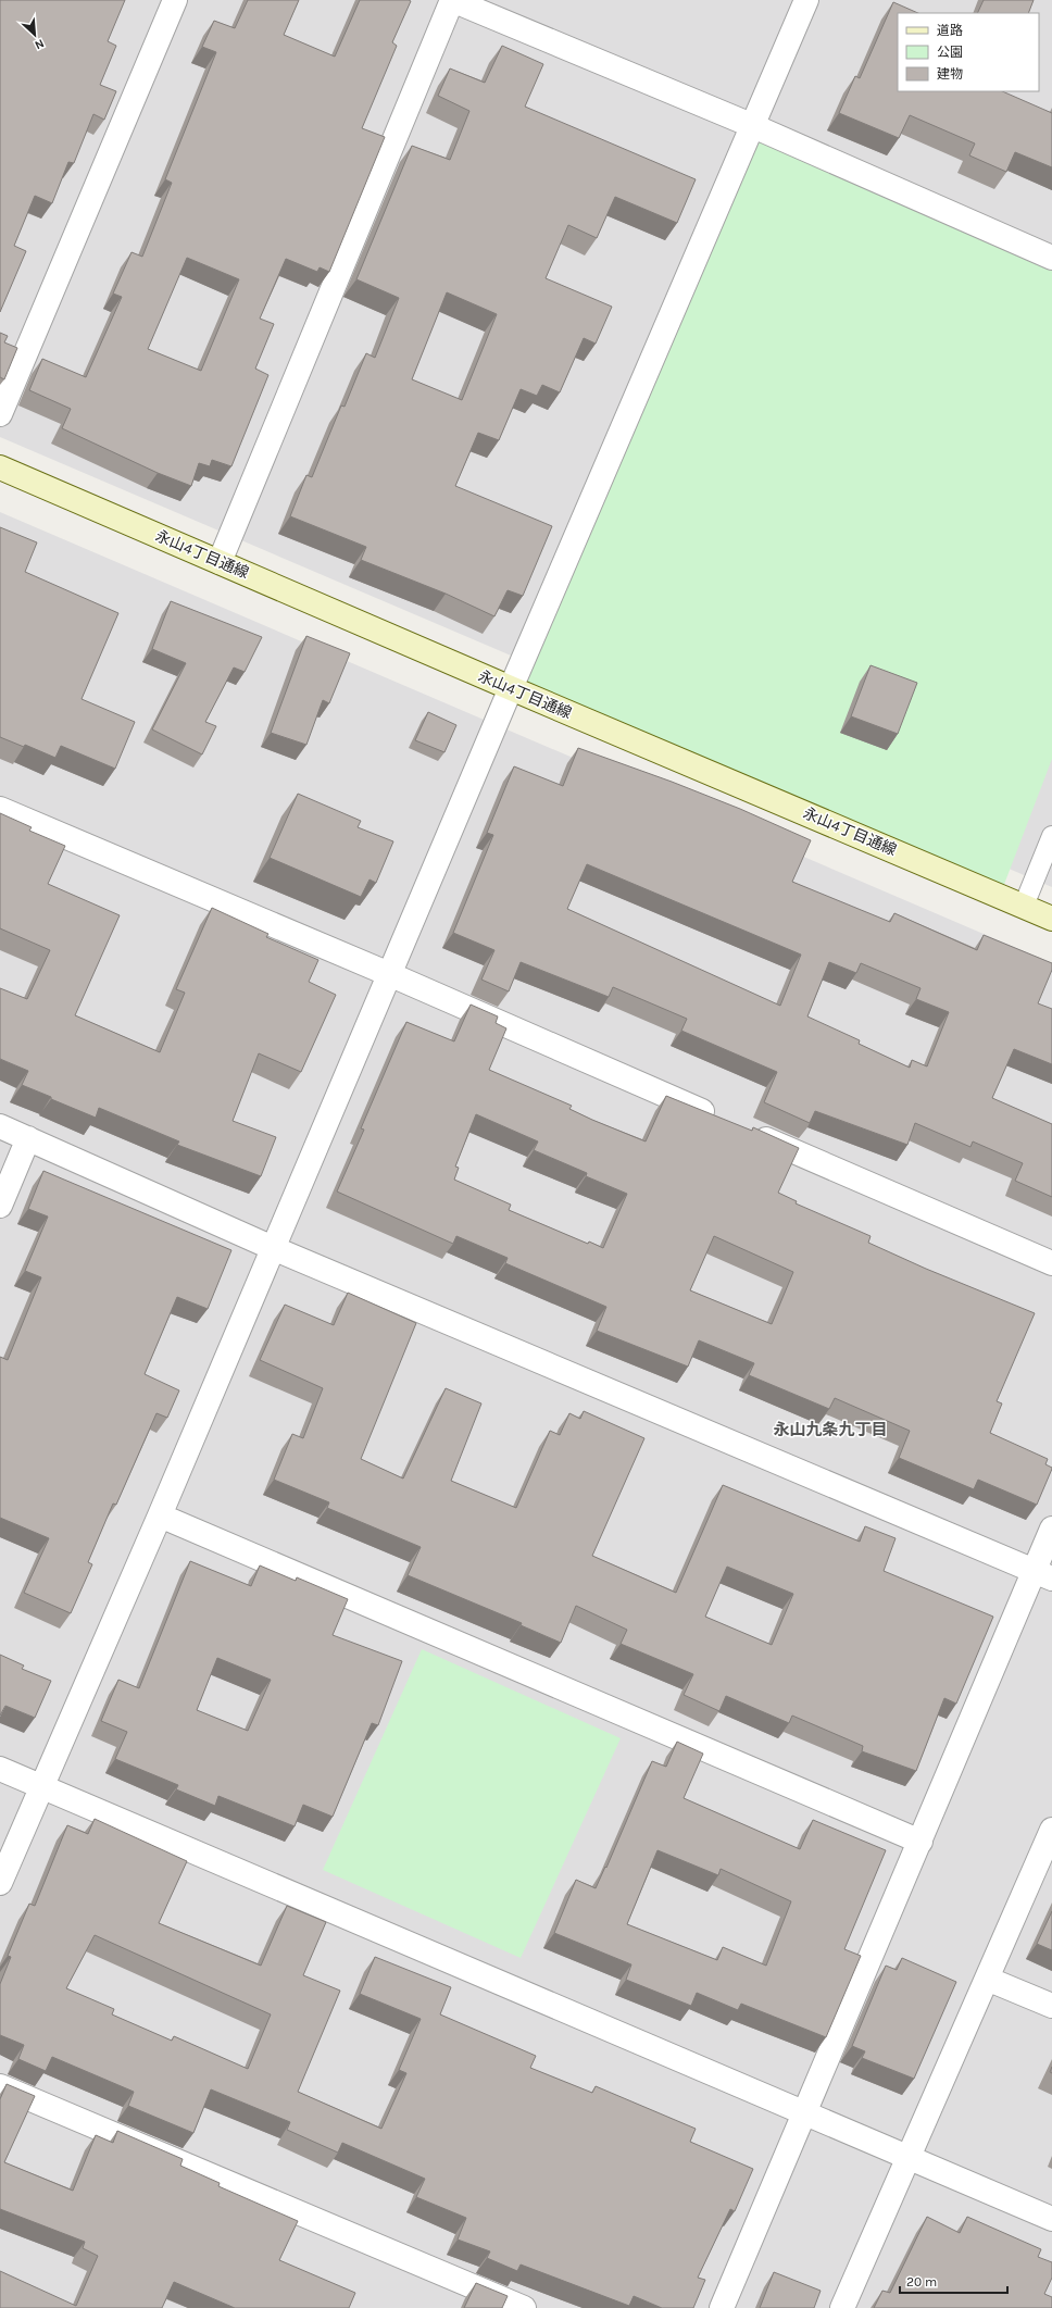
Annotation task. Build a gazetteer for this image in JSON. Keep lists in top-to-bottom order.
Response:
{
  "streets": {
    "street": ["永山4丁目通線"]
  },
  "districts": ["永山九条九丁目"],
  "legend": ["道路", "公園", "建物"],
  "scale_bar": "20 m",
  "north": "bottom right"
}
